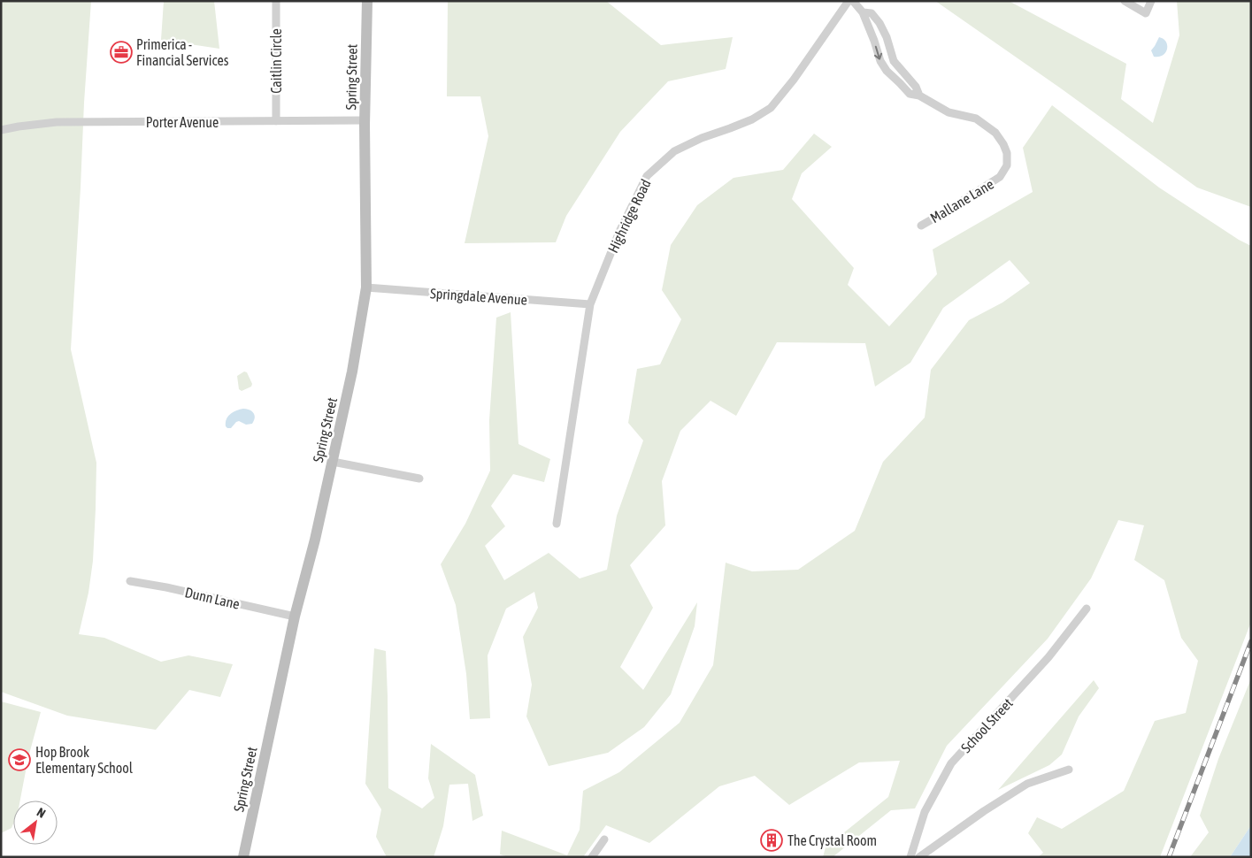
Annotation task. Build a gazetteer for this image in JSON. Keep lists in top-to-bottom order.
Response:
{
  "streets": {
    "main road": ["Spring Street"],
    "street": [
      "Caitlin Circle",
      "Porter Avenue",
      "Mallane Lane",
      "Highridge Road",
      "Springdale Avenue",
      "Dunn Lane",
      "School Street"
    ]
  },
  "crossings": [
    ["Caitlin Circle", "Porter Avenue"],
    ["Spring Street", "Porter Avenue"],
    ["Spring Street", "Springdale Avenue"],
    ["Spring Street", "Dunn Lane"],
    ["Highridge Road", "Springdale Avenue"]
  ],
  "places": {
    "office": ["Primerica - Financial Services"],
    "school or university": ["Hop Brook Elementary School"],
    "building": ["The Crystal Room"]
  },
  "north": "top right"
}
